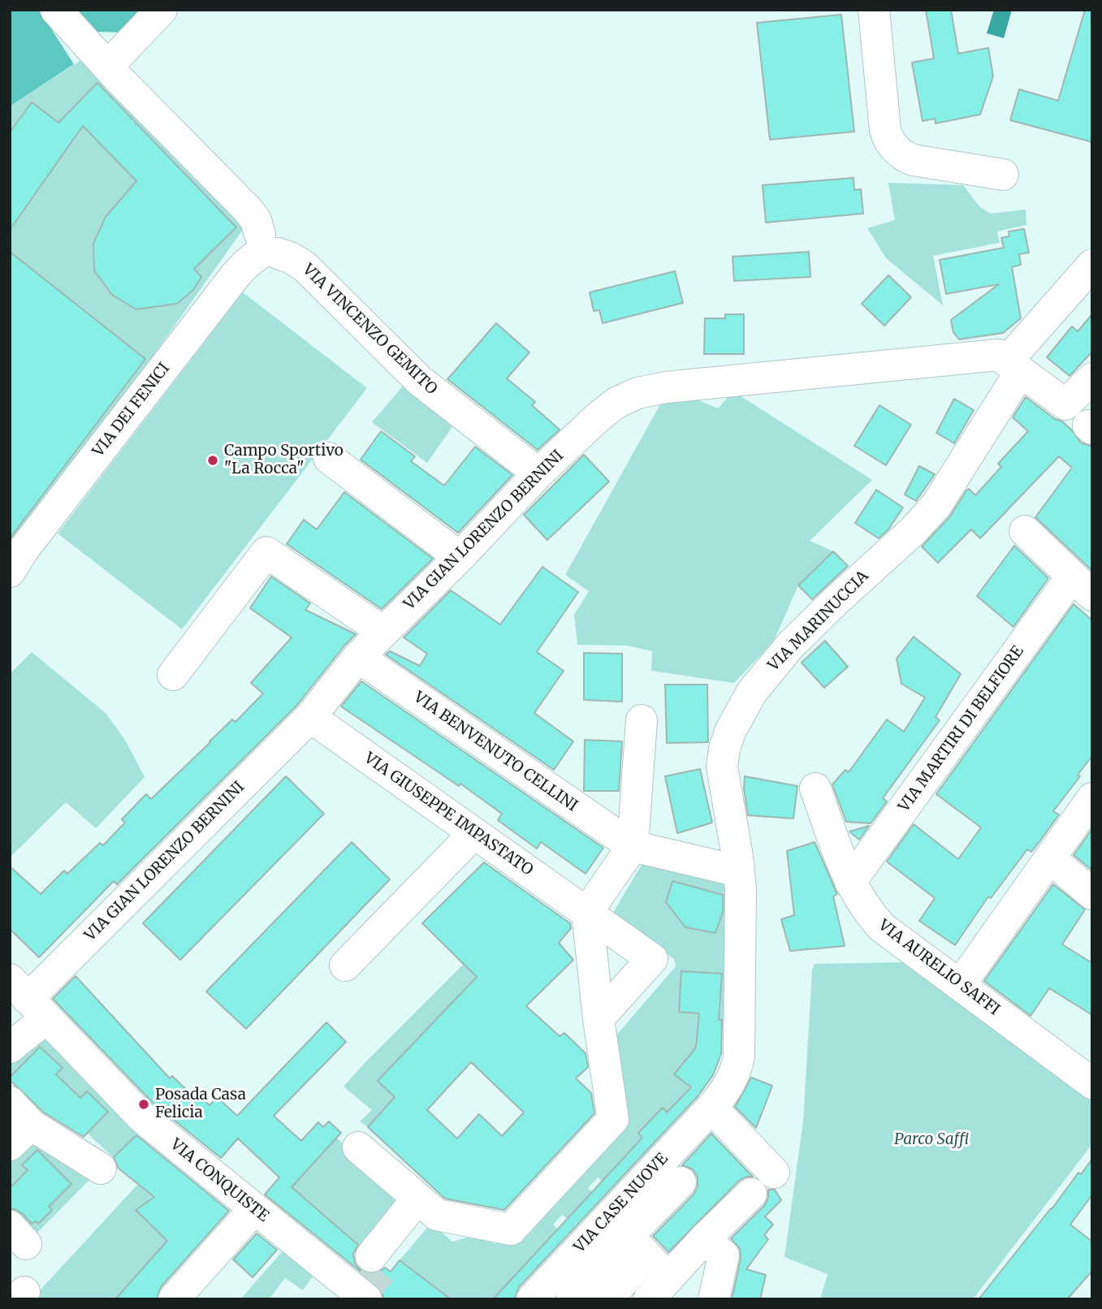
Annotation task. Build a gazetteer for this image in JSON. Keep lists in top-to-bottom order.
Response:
{
  "streets": {
    "street": [
      "VIA VINCENZO GEMITO",
      "VIA DEI FENICI",
      "VIA GIAN LORENZO BERNINI",
      "VIA MARINUCCIA",
      "VIA MARTIRI DI BELFIORE",
      "VIA BENVENUTO CELLINI",
      "VIA GIUSEPPE IMPASTATO",
      "VIA AURELIO SAFFI",
      "VIA CONQUISTE",
      "VIA CASE NUOVE"
    ]
  },
  "crossings": [
    ["VIA VINCENZO GEMITO", "VIA DEI FENICI"],
    ["VIA VINCENZO GEMITO", "VIA GIAN LORENZO BERNINI"],
    ["VIA GIAN LORENZO BERNINI", "VIA MARINUCCIA"],
    ["VIA GIAN LORENZO BERNINI", "VIA BENVENUTO CELLINI"],
    ["VIA GIAN LORENZO BERNINI", "VIA GIUSEPPE IMPASTATO"],
    ["VIA GIAN LORENZO BERNINI", "VIA CONQUISTE"],
    ["VIA MARINUCCIA", "VIA BENVENUTO CELLINI"],
    ["VIA MARINUCCIA", "VIA CASE NUOVE"],
    ["VIA MARTIRI DI BELFIORE", "VIA AURELIO SAFFI"]
  ],
  "parks": ["Parco Saffi"],
  "places": ["Campo Sportivo \"La Rocca\"", "Posada Casa Felicia"]
}
